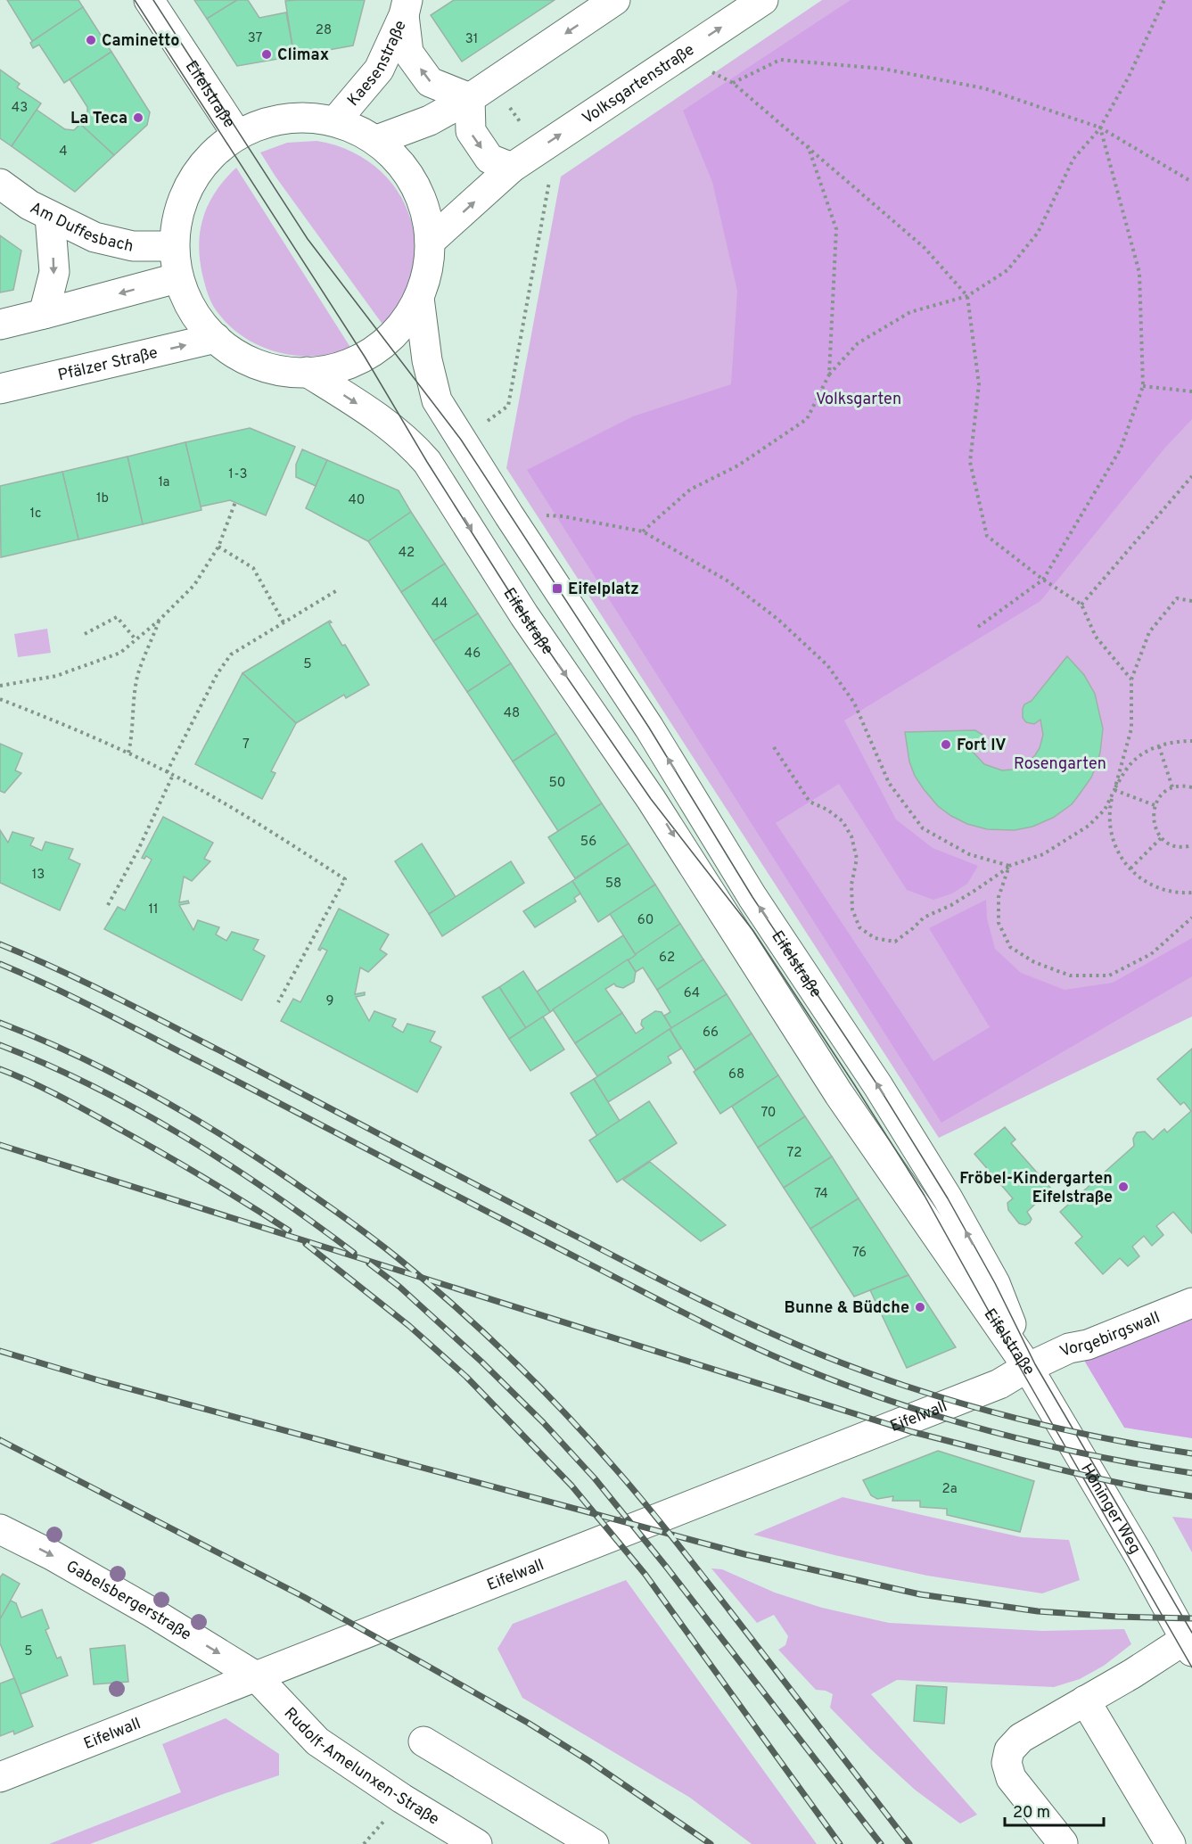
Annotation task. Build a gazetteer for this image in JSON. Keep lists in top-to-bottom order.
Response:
{
  "streets": {
    "street": [
      "Kaesenstraße",
      "Volksgartenstraße",
      "Eifelstraße",
      "Am Duffesbach",
      "Pfälzer Straße",
      "Vorgebirgswall",
      "Eifelwall",
      "Höninger Weg",
      "Gabelsbergerstraße",
      "Rudolf-Amelunxen-Straße"
    ]
  },
  "crossings": [
    ["Eifelstraße", "Vorgebirgswall"],
    ["Eifelstraße", "Eifelwall"],
    ["Eifelstraße", "Höninger Weg"],
    ["Vorgebirgswall", "Eifelwall"],
    ["Vorgebirgswall", "Höninger Weg"],
    ["Eifelwall", "Höninger Weg"],
    ["Eifelwall", "Gabelsbergerstraße"],
    ["Eifelwall", "Rudolf-Amelunxen-Straße"],
    ["Gabelsbergerstraße", "Rudolf-Amelunxen-Straße"]
  ],
  "one_way": ["Gabelsbergerstraße"],
  "parks": ["Volksgarten", "Rosengarten"],
  "places": {
    "other": [
      "Caminetto",
      "Climax",
      "La Teca",
      "Fort IV",
      "Fröbel-Kindergarten Eifelstraße",
      "Bunne & Büdche"
    ],
    "transit": ["Eifelplatz"]
  },
  "house_numbers": [
    "28",
    "37",
    "31",
    "43",
    "4",
    "1-3",
    "1a",
    "1b",
    "40",
    "1c",
    "42",
    "44",
    "46",
    "5",
    "48",
    "7",
    "50",
    "56",
    "13",
    "58",
    "11",
    "60",
    "62",
    "64",
    "9",
    "66",
    "68",
    "70",
    "72",
    "74",
    "76",
    "2a",
    "5"
  ],
  "scale_bar": "20 m"
}
